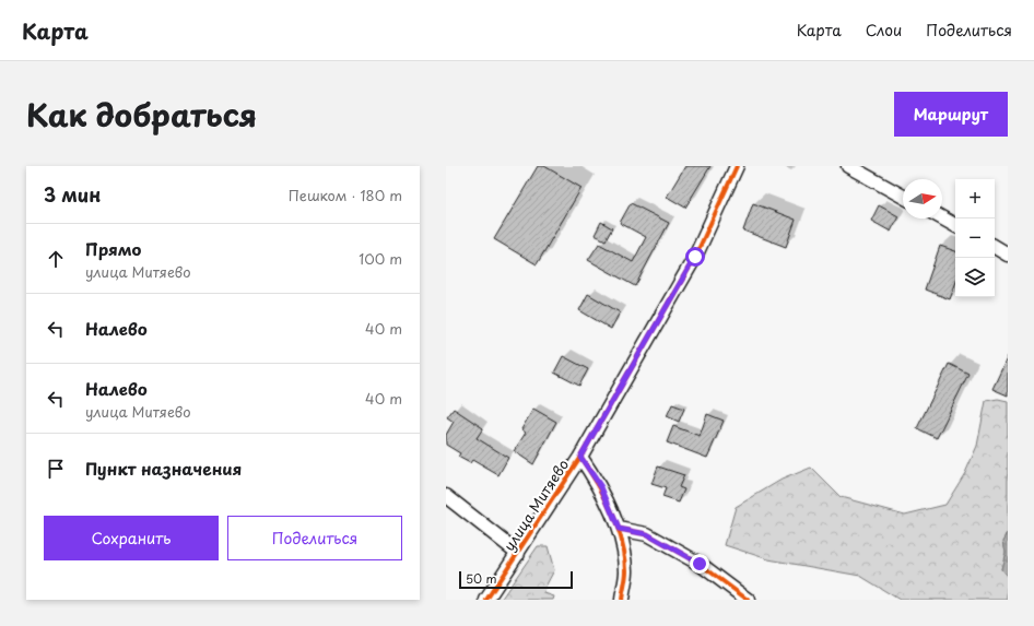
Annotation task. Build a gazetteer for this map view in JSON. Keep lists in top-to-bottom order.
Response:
{
  "streets": {
    "street": ["улица Митяево"]
  },
  "scale_bar": "50 m",
  "north": "right",
  "page": {
    "header": "Карта",
    "nav": ["Карта", "Слои", "Поделиться"],
    "title": "Как добраться",
    "buttons": [
      "Маршрут",
      ["Сохранить", "Поделиться"]
    ],
    "heading": ["3 мин", "Пешком · 180 m"],
    "map_buttons": ["+", "−"],
    "list": [
      ["Прямо", "улица Митяево", "100 m"],
      ["Налево", "40 m"],
      ["Налево", "улица Митяево", "40 m"],
      "Пункт назначения"
    ],
    "scale": "50 m"
  }
}
